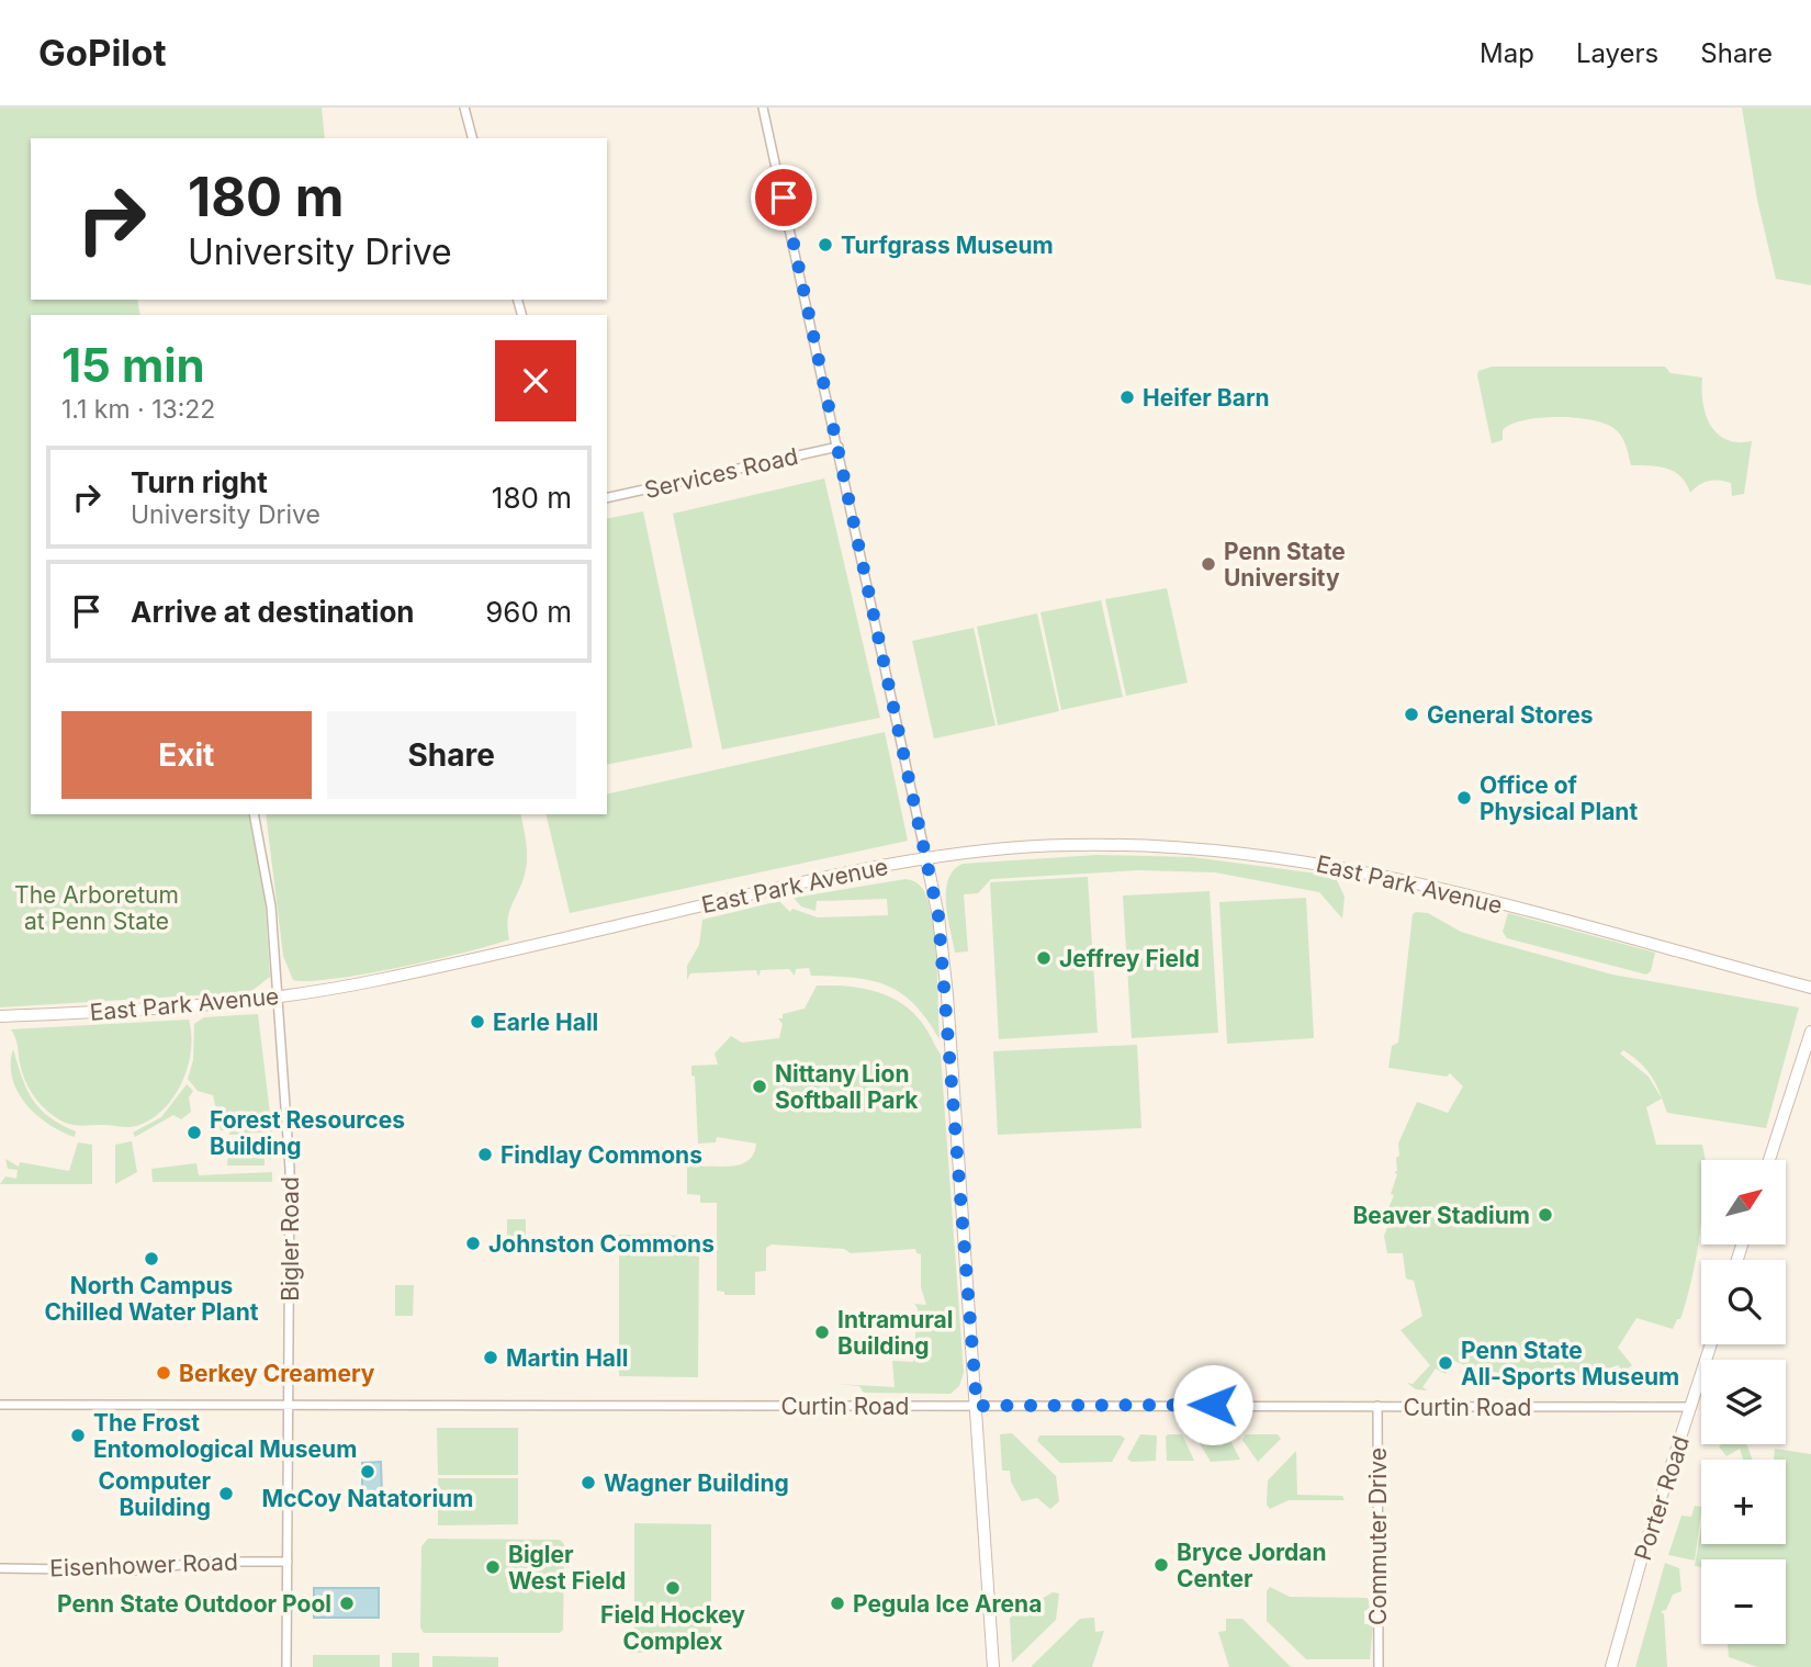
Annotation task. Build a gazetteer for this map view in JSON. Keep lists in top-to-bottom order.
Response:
{
  "streets": {
    "main road": ["East Park Avenue", "Porter Road"],
    "street": [
      "Services Road",
      "Bigler Road",
      "Curtin Road",
      "Commuter Drive",
      "Eisenhower Road"
    ]
  },
  "crossings": [
    ["East Park Avenue", "Bigler Road"],
    ["Bigler Road", "Curtin Road"],
    ["Bigler Road", "Eisenhower Road"],
    ["Curtin Road", "Porter Road"],
    ["Curtin Road", "Commuter Drive"]
  ],
  "parks": ["The Arboretum at Penn State"],
  "places": [
    "Turfgrass Museum",
    "Heifer Barn",
    "Penn State University",
    "General Stores",
    "Office of Physical Plant",
    "Jeffrey Field",
    "Earle Hall",
    "Nittany Lion Softball Park",
    "Forest Resources Building",
    "Findlay Commons",
    "Beaver Stadium",
    "Johnston Commons",
    "North Campus Chilled Water Plant",
    "Intramural Building",
    "Martin Hall",
    "Penn State All-Sports Museum",
    "Berkey Creamery",
    "The Frost Entomological Museum",
    "McCoy Natatorium",
    "Wagner Building",
    "Computer Building",
    "Bryce Jordan Center",
    "Bigler West Field",
    "Field Hockey Complex",
    "Penn State Outdoor Pool",
    "Pegula Ice Arena"
  ],
  "north": "top right",
  "page": {
    "header": "GoPilot",
    "nav": ["Map", "Layers", "Share"],
    "turn": ["180 m", "University Drive"],
    "heading": ["15 min", "1.1 km · 13:22"],
    "list": [
      {
        "name": "Turn right",
        "note": "University Drive",
        "value": "180 m"
      },
      {
        "name": "Arrive at destination",
        "value": "960 m"
      }
    ],
    "buttons": ["Exit", "Share"],
    "map_buttons": ["+", "−"]
  }
}
